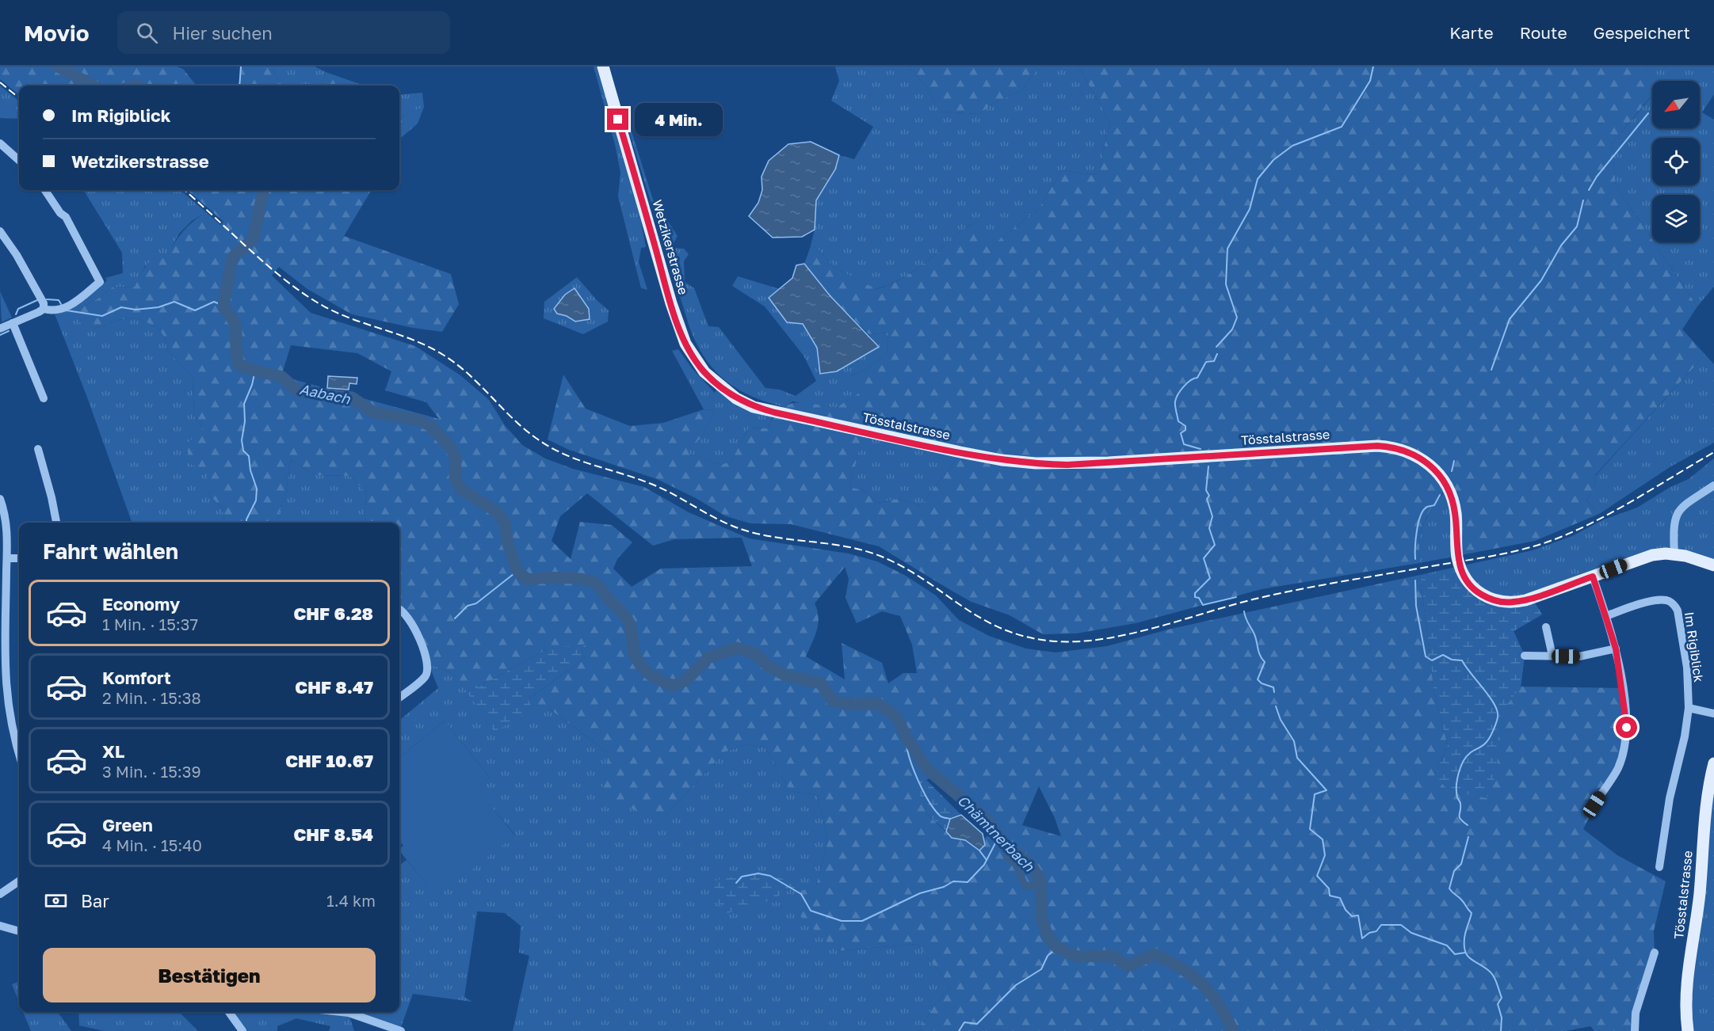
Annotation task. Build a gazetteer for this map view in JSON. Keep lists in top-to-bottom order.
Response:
{
  "streets": {
    "main road": ["Wetzikerstrasse", "Tösstalstrasse"],
    "street": ["Im Rigiblick"]
  },
  "crossings": [
    ["Wetzikerstrasse", "Tösstalstrasse"]
  ],
  "water": ["Aabach", "Chämtnerbach"],
  "north": "bottom left",
  "page": {
    "header": "Movio",
    "search": "Hier suchen",
    "nav": ["Karte", "Route", "Gespeichert"],
    "banner": ["Im Rigiblick", "Wetzikerstrasse"],
    "bubble": "4 Min.",
    "heading": "Fahrt wählen",
    "list": [
      {
        "name": "Economy",
        "note": "1 Min. · 15:37",
        "value": "CHF 6.28"
      },
      {
        "name": "Komfort",
        "note": "2 Min. · 15:38",
        "value": "CHF 8.47"
      },
      {
        "name": "XL",
        "note": "3 Min. · 15:39",
        "value": "CHF 10.67"
      },
      {
        "name": "Green",
        "note": "4 Min. · 15:40",
        "value": "CHF 8.54"
      }
    ],
    "pay": ["Bar", "1.4 km"],
    "buttons": "Bestätigen"
  }
}
